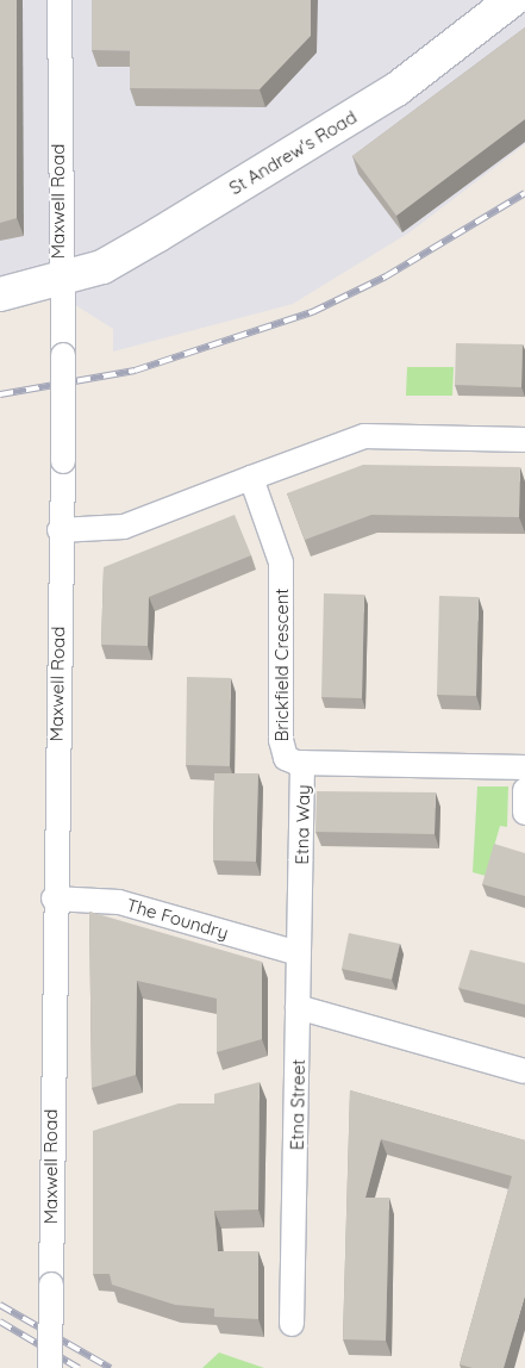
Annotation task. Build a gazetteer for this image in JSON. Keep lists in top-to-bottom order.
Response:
{
  "streets": {
    "street": [
      "St Andrew's Road",
      "Maxwell Road",
      "Brickfield Crescent",
      "Etna Way",
      "The Foundry",
      "Etna Street"
    ]
  },
  "crossings": [
    ["St Andrew's Road", "Maxwell Road"],
    ["Maxwell Road", "The Foundry"],
    ["Brickfield Crescent", "Etna Way"],
    ["Etna Way", "Etna Street"],
    ["The Foundry", "Etna Street"]
  ]
}
